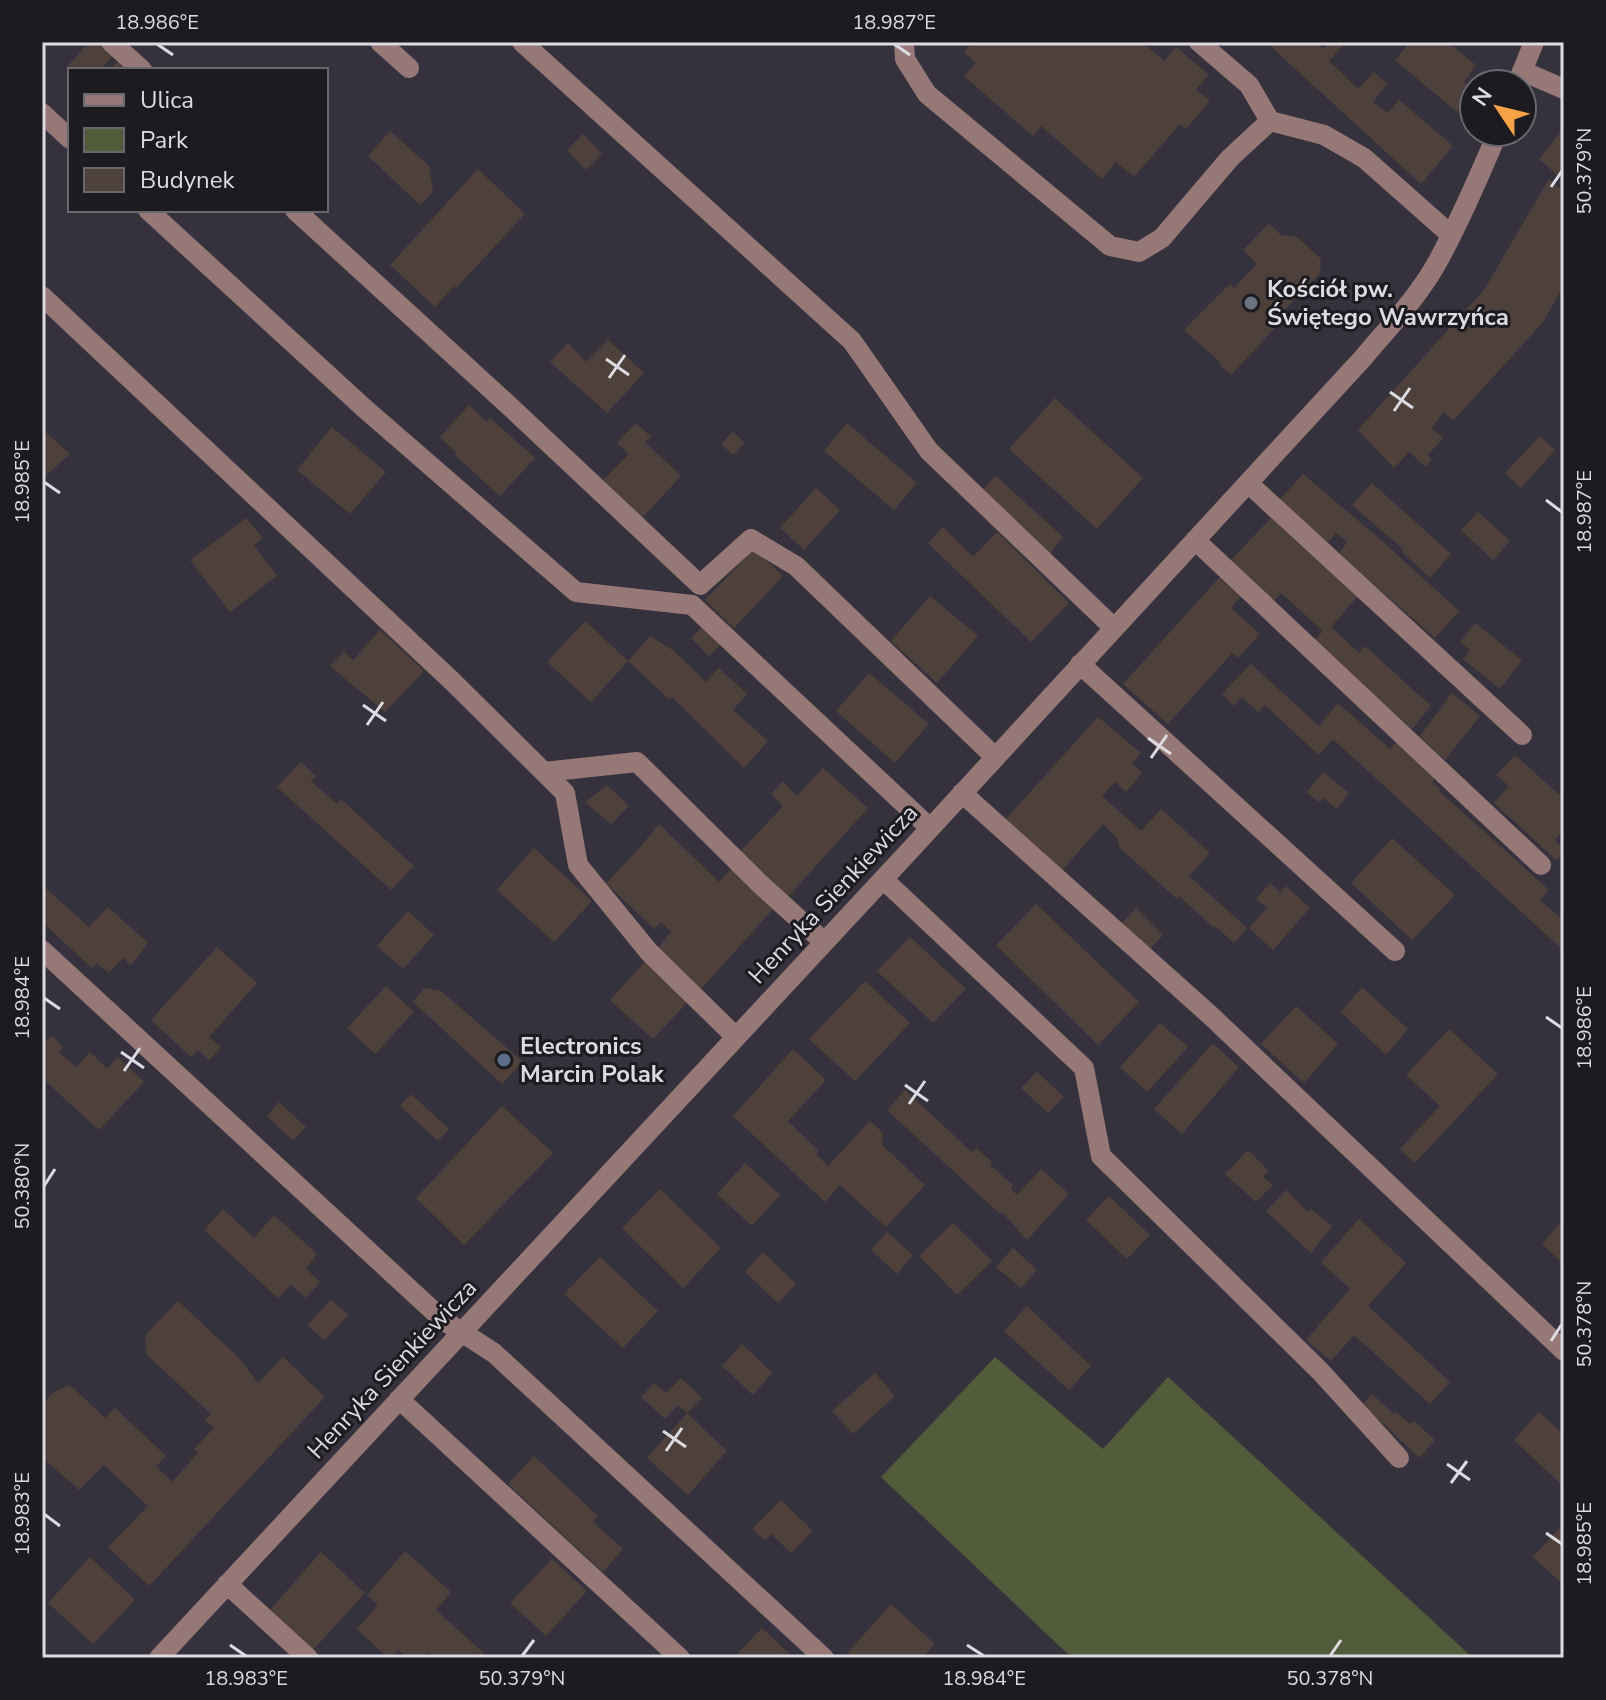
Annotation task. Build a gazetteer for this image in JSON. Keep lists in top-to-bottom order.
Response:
{
  "streets": {
    "street": ["Henryka Sienkiewicza"]
  },
  "places": ["Kościół pw. Świętego Wawrzyńca", "Electronics Marcin Polak"],
  "legend": ["Ulica", "Park", "Budynek"],
  "north": "top left",
  "coordinates": [
    "18.986°E",
    "18.987°E",
    "50.379°N",
    "18.985°E",
    "18.984°E",
    "50.380°N",
    "50.378°N",
    "18.983°E"
  ]
}
